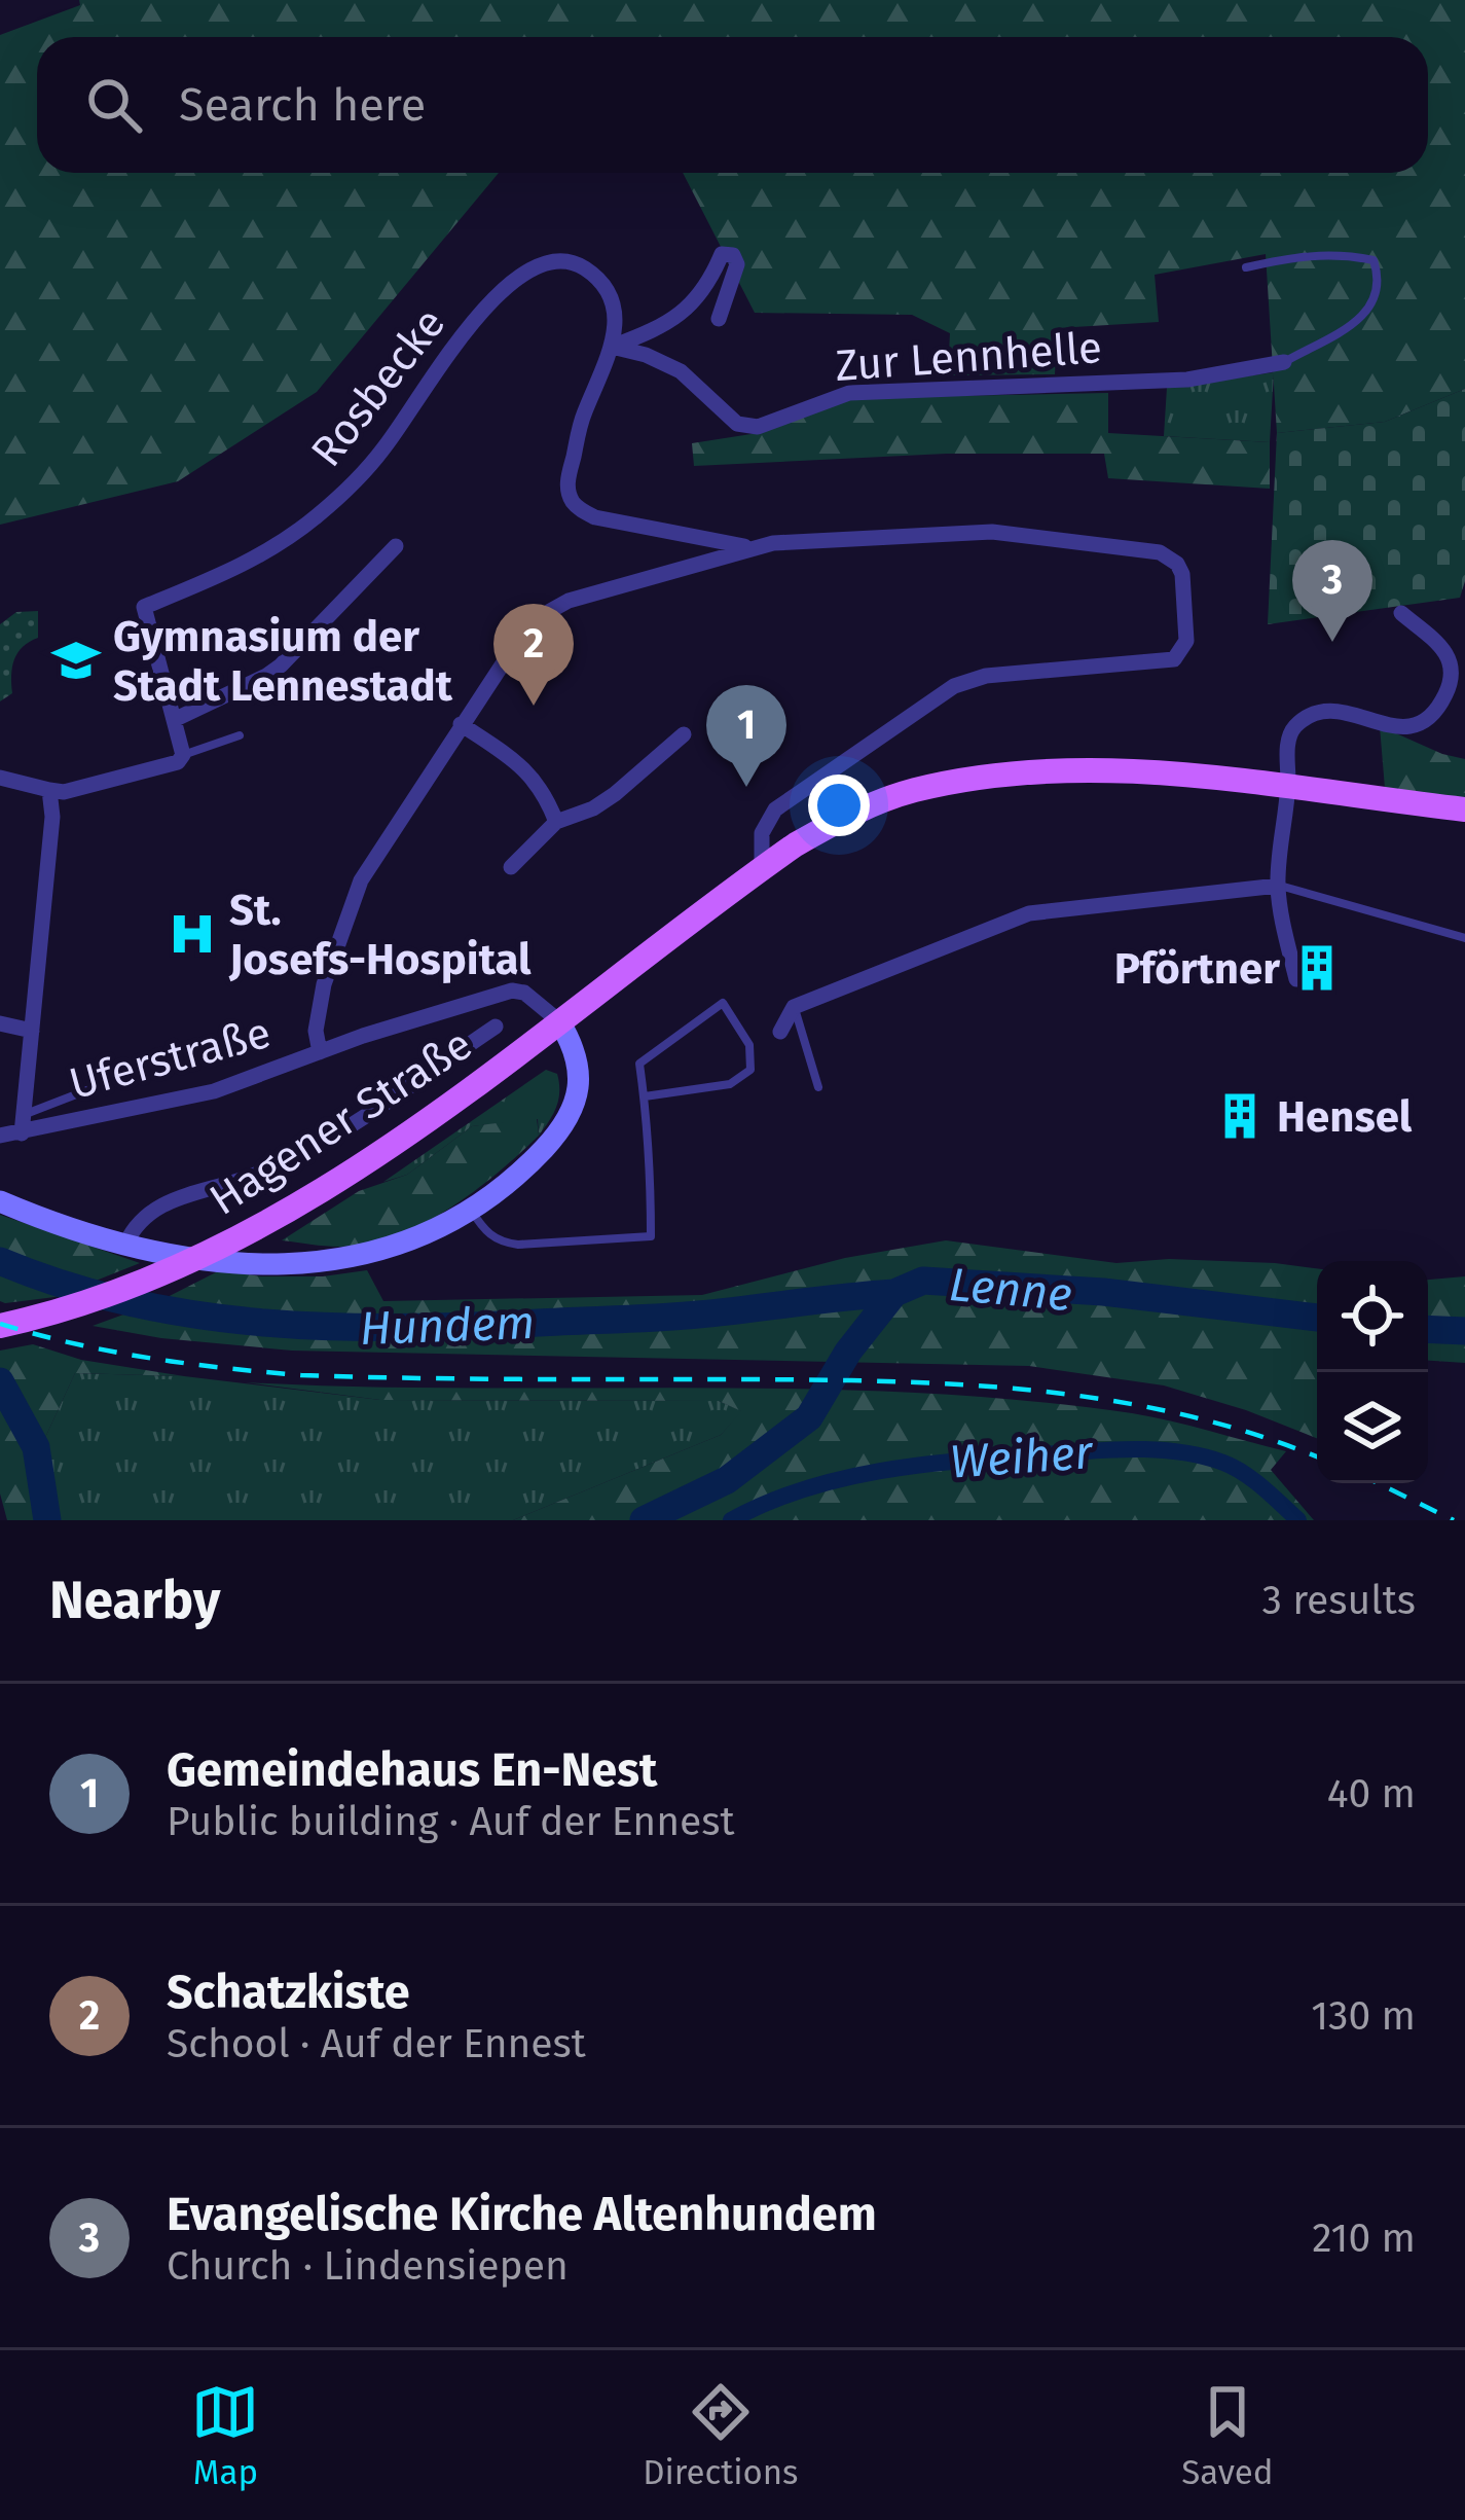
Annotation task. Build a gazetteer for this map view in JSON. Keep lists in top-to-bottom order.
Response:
{
  "streets": {
    "main road": ["Hagener Straße"],
    "street": ["Zur Lennhelle", "Rosbecke", "Uferstraße"]
  },
  "crossings": [
    ["Zur Lennhelle", "Rosbecke"],
    ["Uferstraße", "Hagener Straße"]
  ],
  "water": ["Lenne", "Hundem", "Weiher"],
  "places": {
    "school or university": ["Gymnasium der Stadt Lennestadt"],
    "hospital": ["St. Josefs-Hospital"],
    "building": ["Pförtner", "Hensel"]
  },
  "page": {
    "search": "Search here",
    "pins": ["3", "2", "1"],
    "heading": ["Nearby", "3 results"],
    "list": [
      {
        "mark": "1",
        "name": "Gemeindehaus En-Nest",
        "note": "Public building · Auf der Ennest",
        "value": "40 m"
      },
      {
        "mark": "2",
        "name": "Schatzkiste",
        "note": "School · Auf der Ennest",
        "value": "130 m"
      },
      {
        "mark": "3",
        "name": "Evangelische Kirche Altenhundem",
        "note": "Church · Lindensiepen",
        "value": "210 m"
      }
    ],
    "nav": ["Map", "Directions", "Saved"]
  }
}
